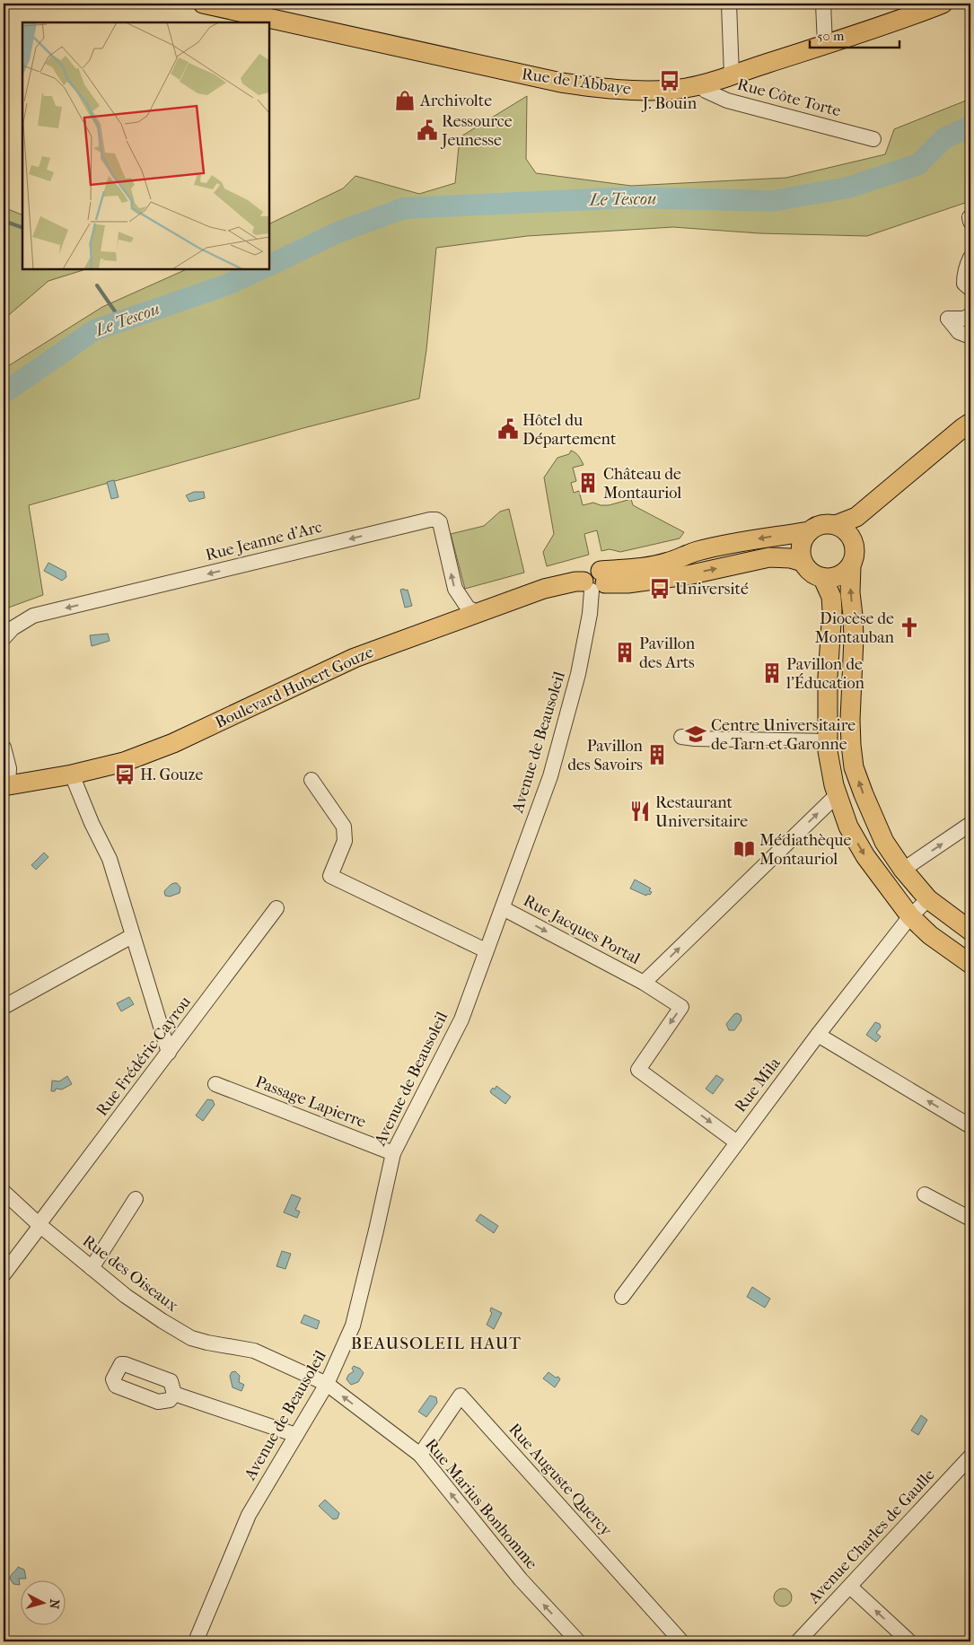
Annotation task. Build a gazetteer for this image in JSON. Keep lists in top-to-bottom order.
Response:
{
  "streets": {
    "main road": ["Rue de l'Abbaye", "Boulevard Hubert Gouze"],
    "street": [
      "Rue Côte Torte",
      "Rue Jeanne d'Arc",
      "Avenue de Beausoleil",
      "Rue Jacques Portal",
      "Rue Frédéric Cayrou",
      "Rue Mila",
      "Passage Lapierre",
      "Rue des Oiseaux",
      "Rue Auguste Quercy",
      "Rue Marius Bonhomme",
      "Avenue Charles de Gaulle"
    ]
  },
  "crossings": [
    ["Rue de l'Abbaye", "Rue Côte Torte"],
    ["Rue Jeanne d'Arc", "Boulevard Hubert Gouze"],
    ["Boulevard Hubert Gouze", "Avenue de Beausoleil"],
    ["Avenue de Beausoleil", "Rue Jacques Portal"],
    ["Avenue de Beausoleil", "Passage Lapierre"],
    ["Avenue de Beausoleil", "Rue des Oiseaux"],
    ["Avenue de Beausoleil", "Rue Marius Bonhomme"],
    ["Rue Frédéric Cayrou", "Rue des Oiseaux"],
    ["Rue des Oiseaux", "Rue Marius Bonhomme"],
    ["Rue Auguste Quercy", "Rue Marius Bonhomme"]
  ],
  "one_way": ["Rue Jeanne d'Arc", "Rue Jacques Portal", "Rue Marius Bonhomme"],
  "districts": ["BEAUSOLEIL HAUT"],
  "water": ["Le Tescou"],
  "places": {
    "bus stop": ["J. Bouin", "Université", "H. Gouze"],
    "shop": ["Archivolte"],
    "public building": ["Ressource Jeunesse", "Hôtel du Département"],
    "building": [
      "Château de Montauriol",
      "Pavillon des Arts",
      "Pavillon de l'Éducation",
      "Pavillon des Savoirs"
    ],
    "church": ["Diocèse de Montauban"],
    "school or university": ["Centre Universitaire de Tarn-et-Garonne"],
    "restaurant": ["Restaurant Universitaire"],
    "library": ["Médiathèque Montauriol"]
  },
  "scale_bar": "50 m",
  "north": "right"
}
